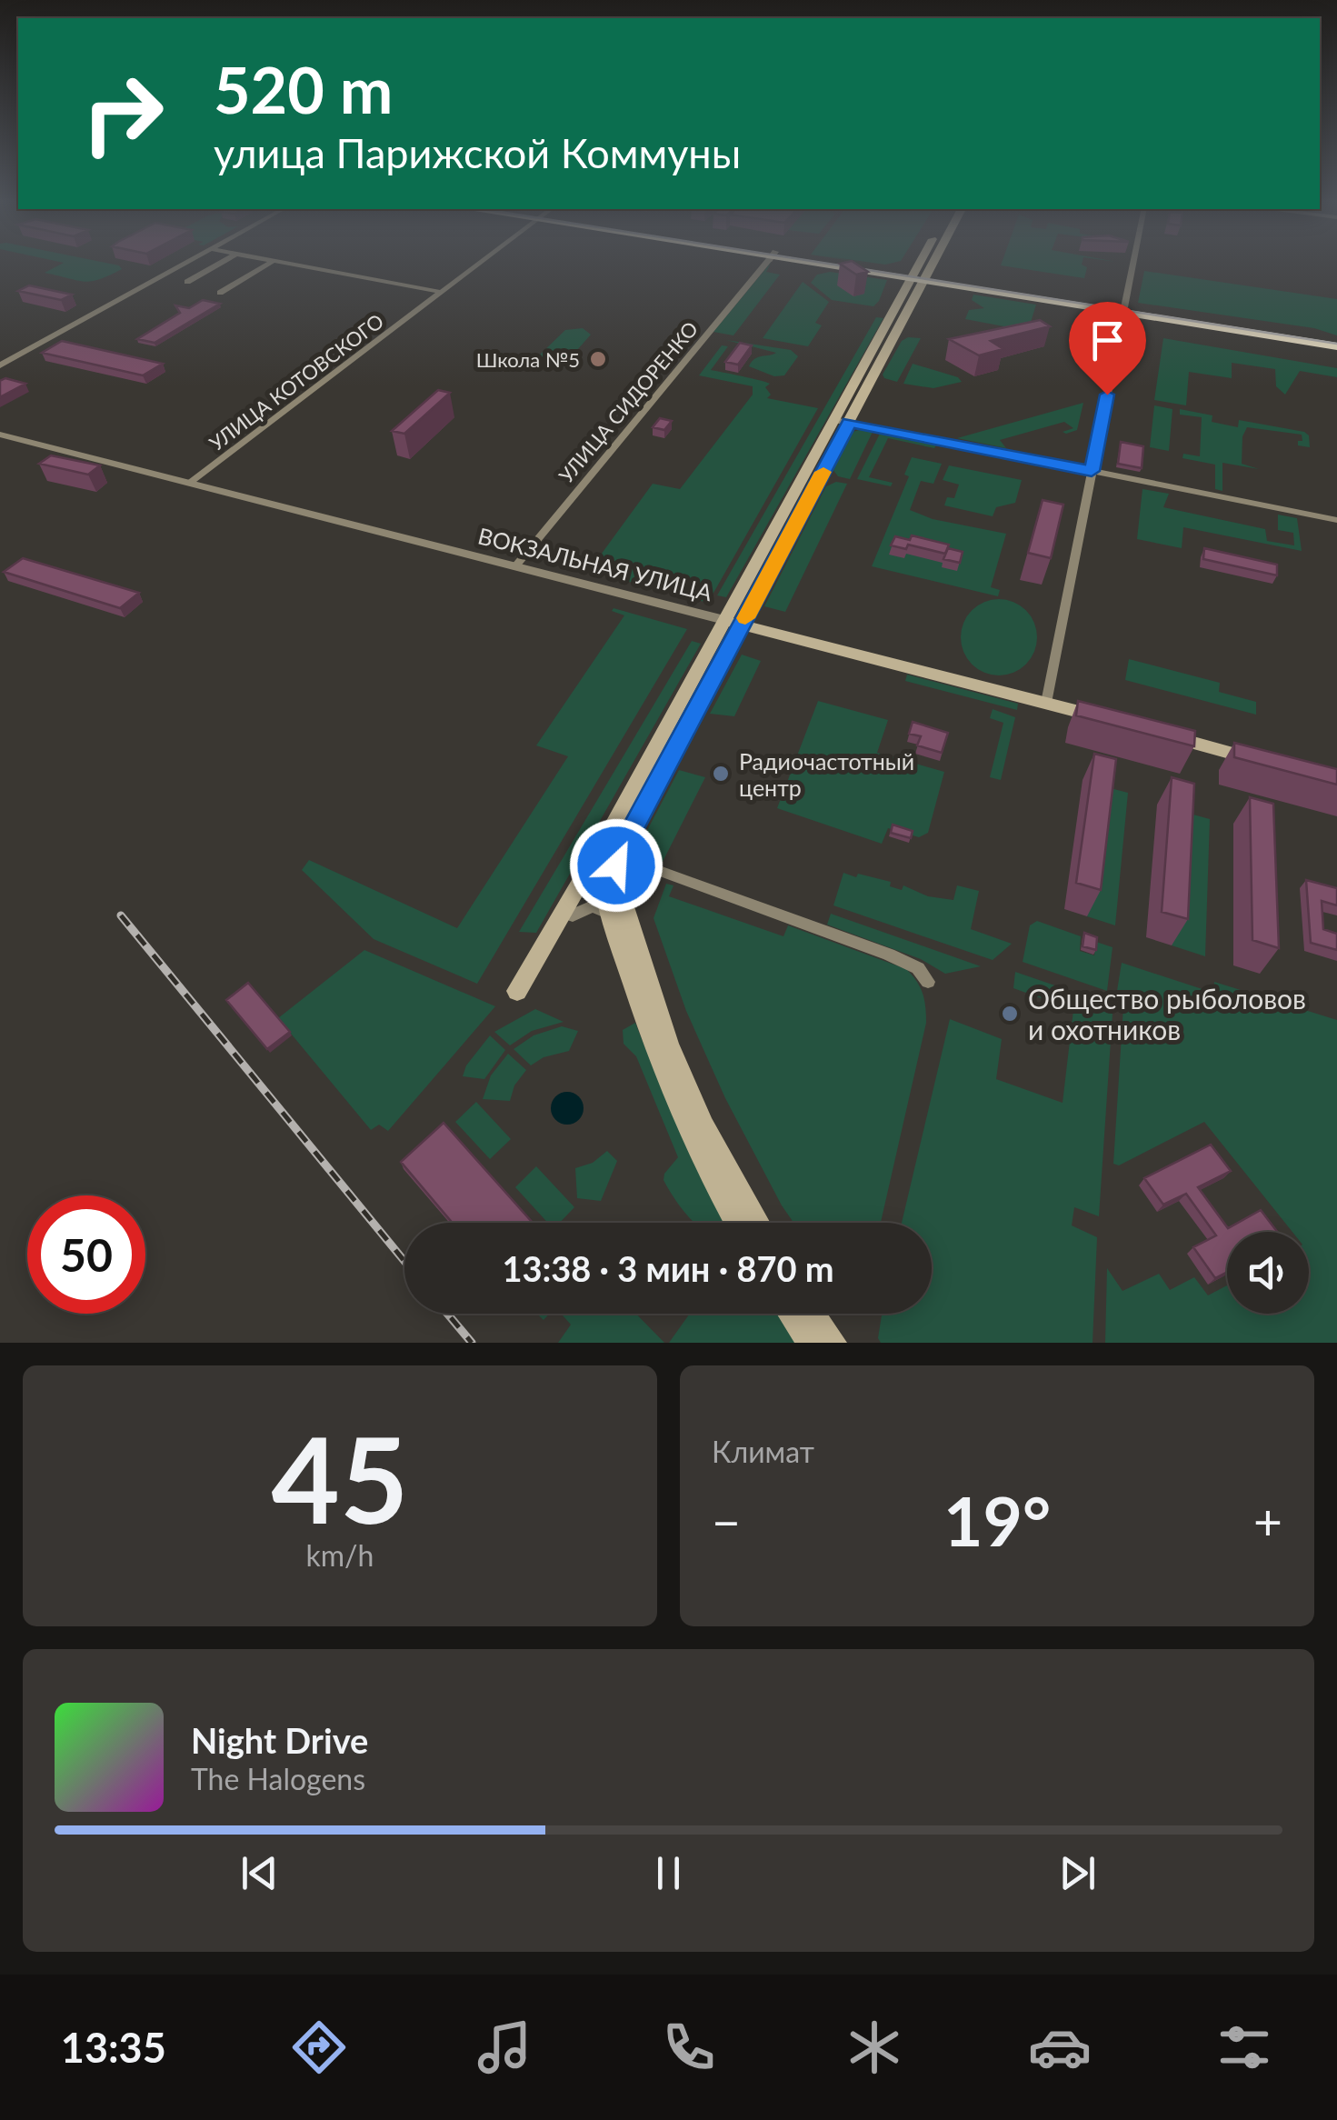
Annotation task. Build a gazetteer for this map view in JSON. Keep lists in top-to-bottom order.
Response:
{
  "streets": {
    "main road": ["ВОКЗАЛЬНАЯ УЛИЦА"],
    "street": ["УЛИЦА КОТОВСКОГО", "УЛИЦА СИДОРЕНКО"]
  },
  "crossings": [
    ["УЛИЦА КОТОВСКОГО", "ВОКЗАЛЬНАЯ УЛИЦА"],
    ["УЛИЦА СИДОРЕНКО", "ВОКЗАЛЬНАЯ УЛИЦА"]
  ],
  "places": ["Школа №5", "Радиочастотный центр", "Общество рыболовов и охотников"],
  "page": {
    "turn": ["520 m", "улица Парижской Коммуны"],
    "limit": "50",
    "trip": "13:38 · 3 мин · 870 m",
    "tile": [
      ["45", "km/h"],
      "Климат"
    ],
    "heat": ["−", "19°", "+"],
    "song": ["Night Drive", "The Halogens"],
    "tabs": "13:35"
  }
}
